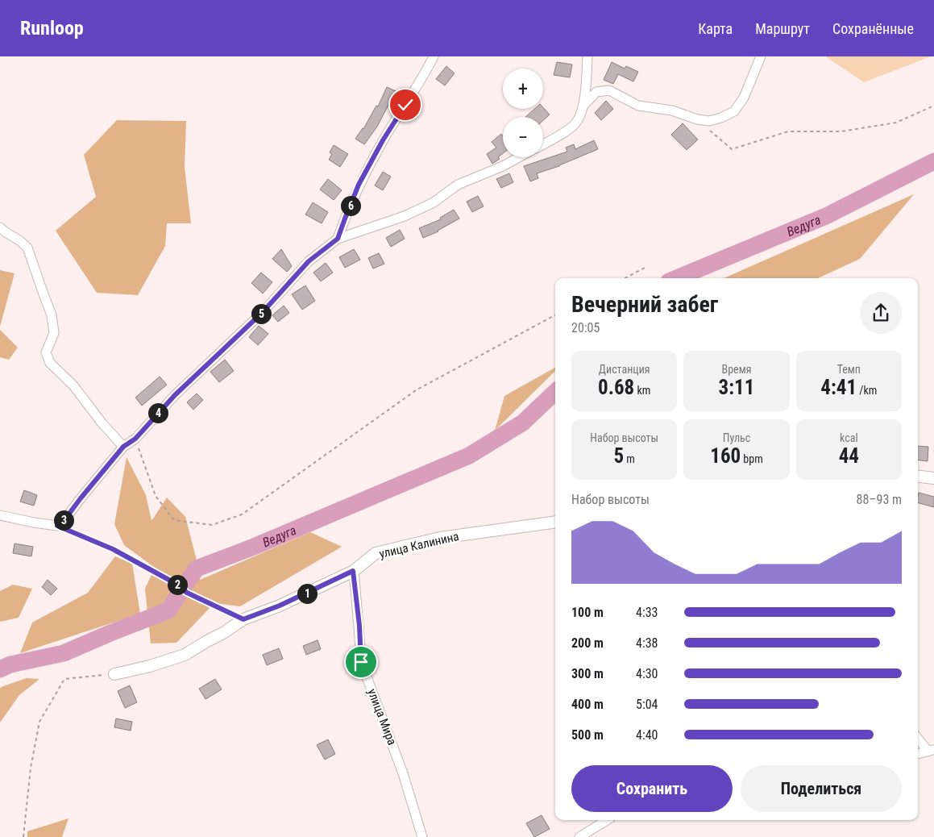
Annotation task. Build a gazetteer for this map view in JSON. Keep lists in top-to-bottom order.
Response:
{
  "streets": {
    "street": ["улица Калинина", "улица Мира"]
  },
  "crossings": [
    ["улица Калинина", "улица Мира"]
  ],
  "water": ["Ведуга"],
  "page": {
    "header": "Runloop",
    "nav": ["Карта", "Маршрут", "Сохранённые"],
    "map_buttons": ["+", "−"],
    "pins": [
      "6",
      "5",
      "4",
      "3",
      "2",
      "1"
    ],
    "heading": ["Вечерний забег", "20:05"],
    "stats": [
      ["Дистанция", "0.68 km"],
      ["Время", "3:11"],
      ["Темп", "4:41 /km"],
      ["Набор высоты", "5 m"],
      ["Пульс", "160 bpm"],
      ["kcal", "44"]
    ],
    "chart": ["Набор высоты", "88–93 m"],
    "list": [
      {
        "name": "100 m",
        "note": "4:33"
      },
      {
        "name": "200 m",
        "note": "4:38"
      },
      {
        "name": "300 m",
        "note": "4:30"
      },
      {
        "name": "400 m",
        "note": "5:04"
      },
      {
        "name": "500 m",
        "note": "4:40"
      }
    ],
    "buttons": ["Сохранить", "Поделиться"]
  }
}
